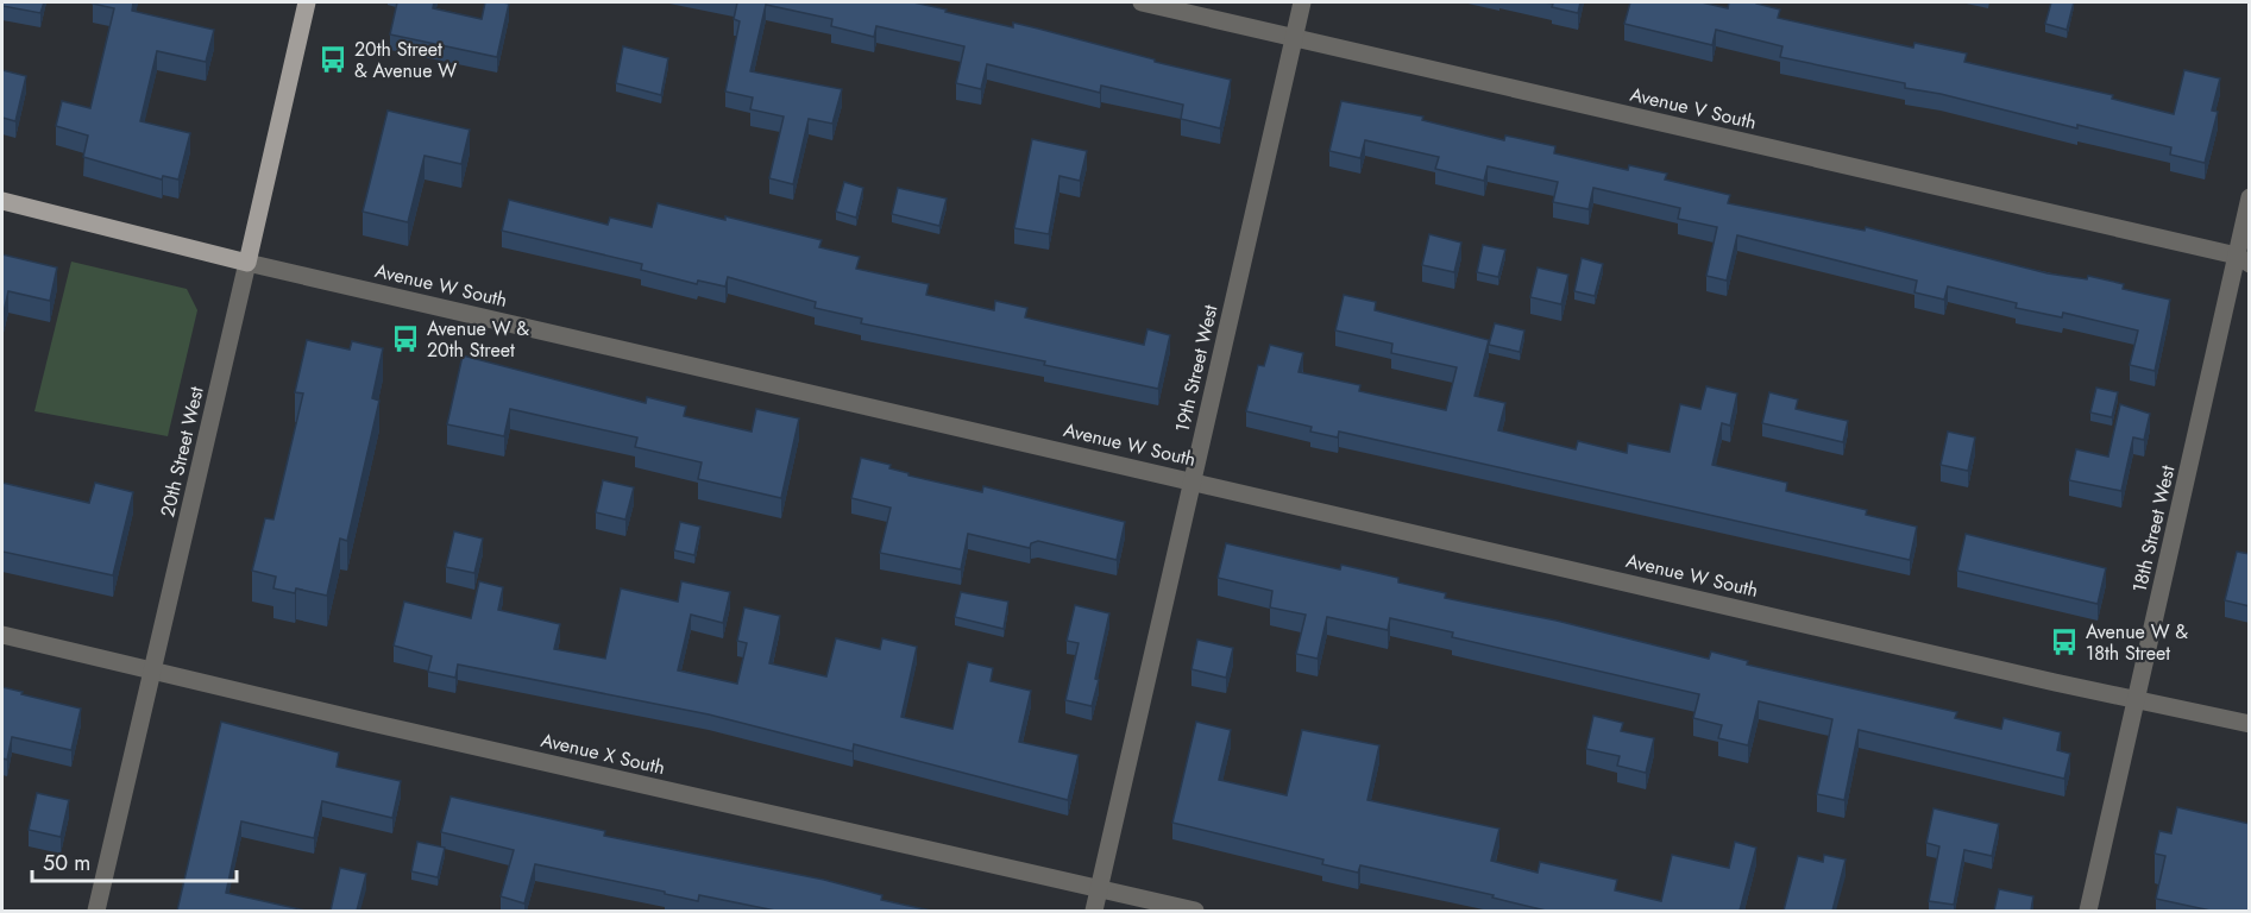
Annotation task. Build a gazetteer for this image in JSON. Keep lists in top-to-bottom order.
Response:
{
  "streets": {
    "main road": ["Avenue W South", "20th Street West"],
    "street": [
      "Avenue V South",
      "19th Street West",
      "18th Street West",
      "Avenue X South"
    ]
  },
  "crossings": [
    ["Avenue V South", "19th Street West"],
    ["Avenue V South", "18th Street West"],
    ["Avenue W South", "19th Street West"],
    ["Avenue W South", "20th Street West"],
    ["Avenue W South", "18th Street West"],
    ["19th Street West", "Avenue X South"],
    ["20th Street West", "Avenue X South"]
  ],
  "places": {
    "bus stop": ["20th Street & Avenue W", "Avenue W & 20th Street", "Avenue W & 18th Street"]
  },
  "scale_bar": "50 m"
}
